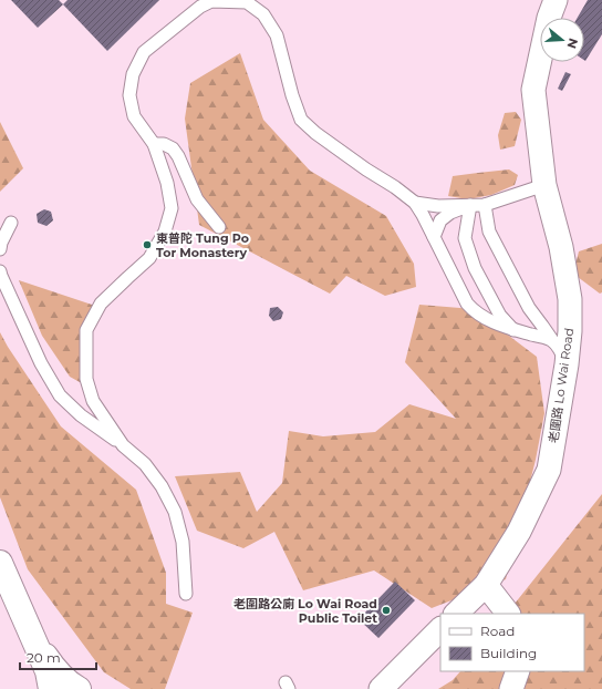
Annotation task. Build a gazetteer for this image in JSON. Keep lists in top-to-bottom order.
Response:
{
  "streets": {
    "street": ["老圍路 Lo Wai Road"]
  },
  "places": ["東普陀 Tung Po Tor Monastery", "老圍路公廁 Lo Wai Road Public Toilet"],
  "legend": ["Road", "Building"],
  "scale_bar": "20 m",
  "north": "right"
}
